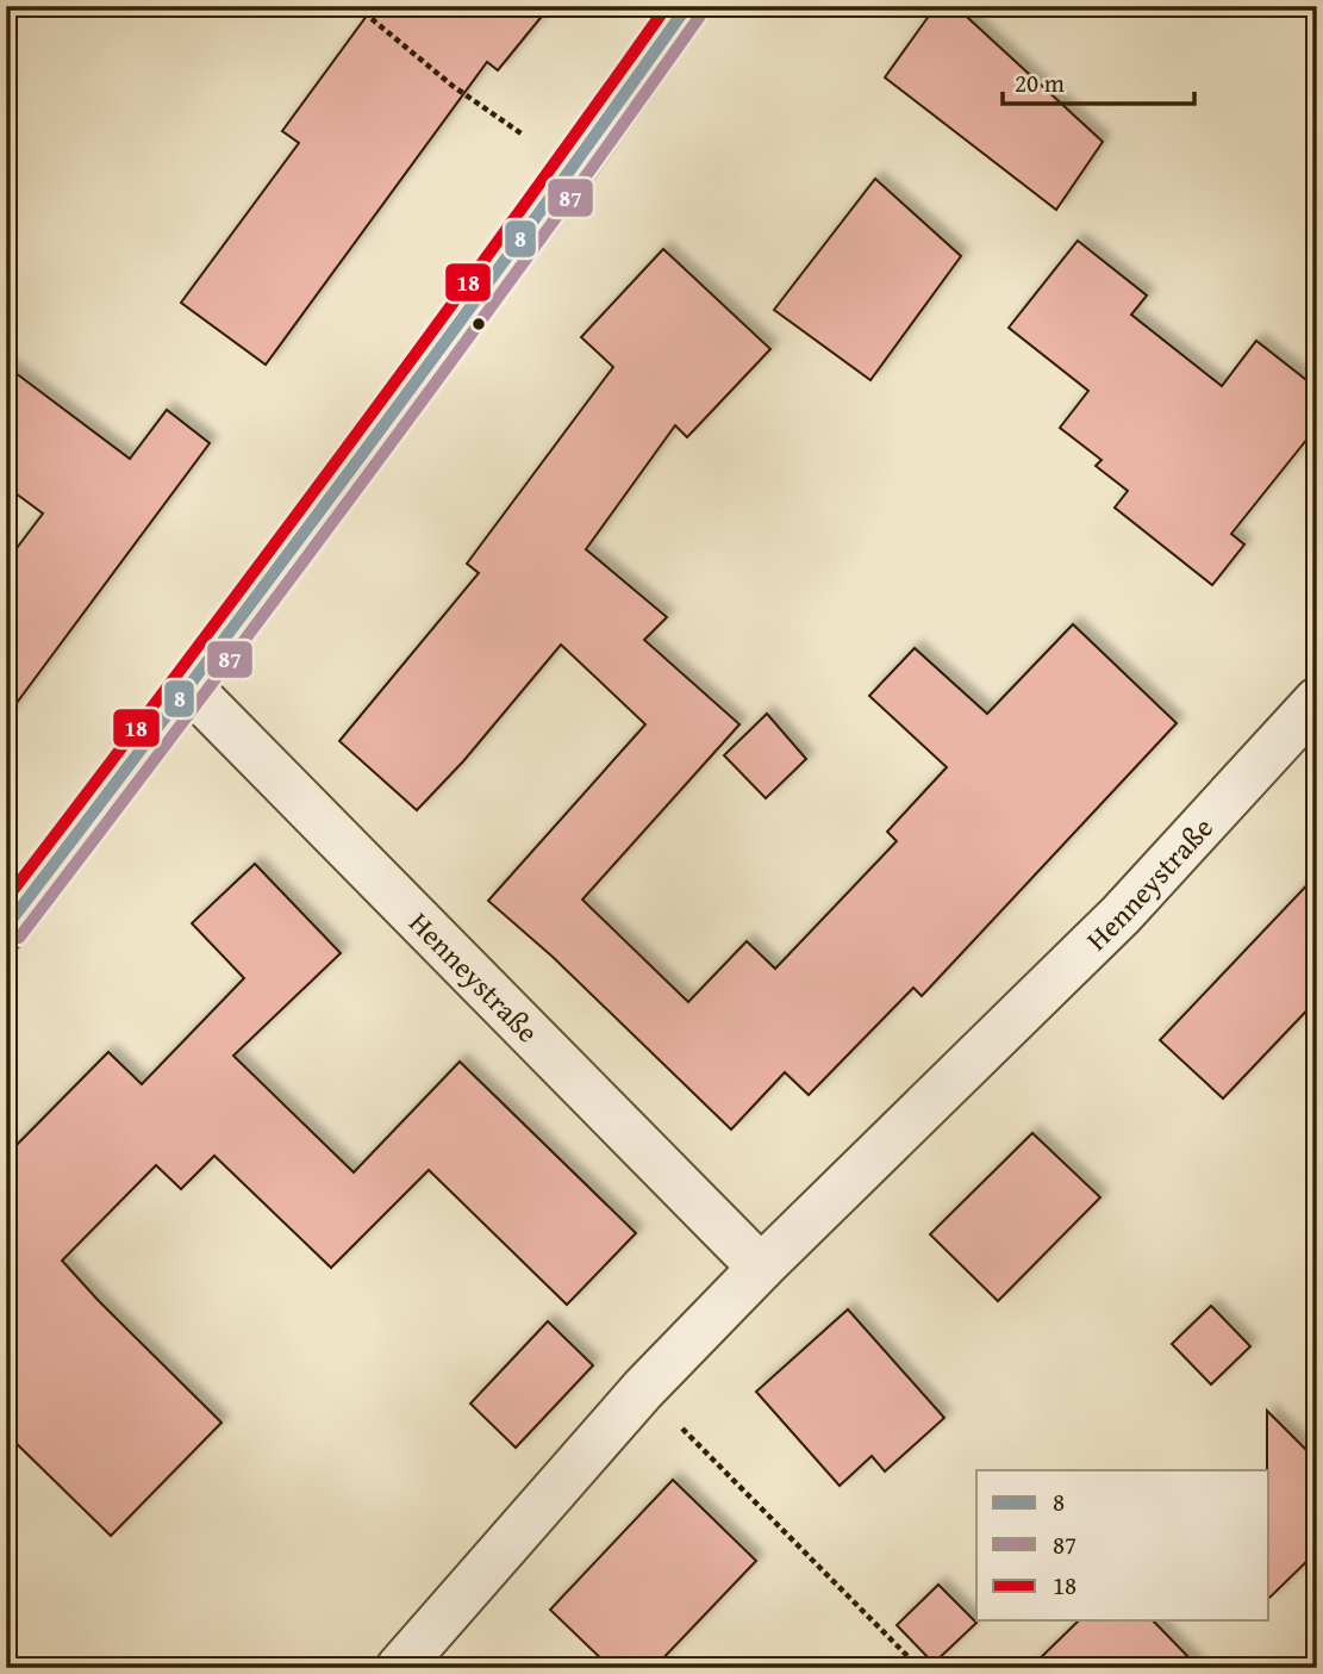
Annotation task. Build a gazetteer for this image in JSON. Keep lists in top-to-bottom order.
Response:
{
  "streets": {
    "street": ["Henneystraße"]
  },
  "lines": ["transit line 8", "transit line 18", "transit line 87"],
  "legend": ["8", "87", "18"],
  "scale_bar": "20 m"
}
